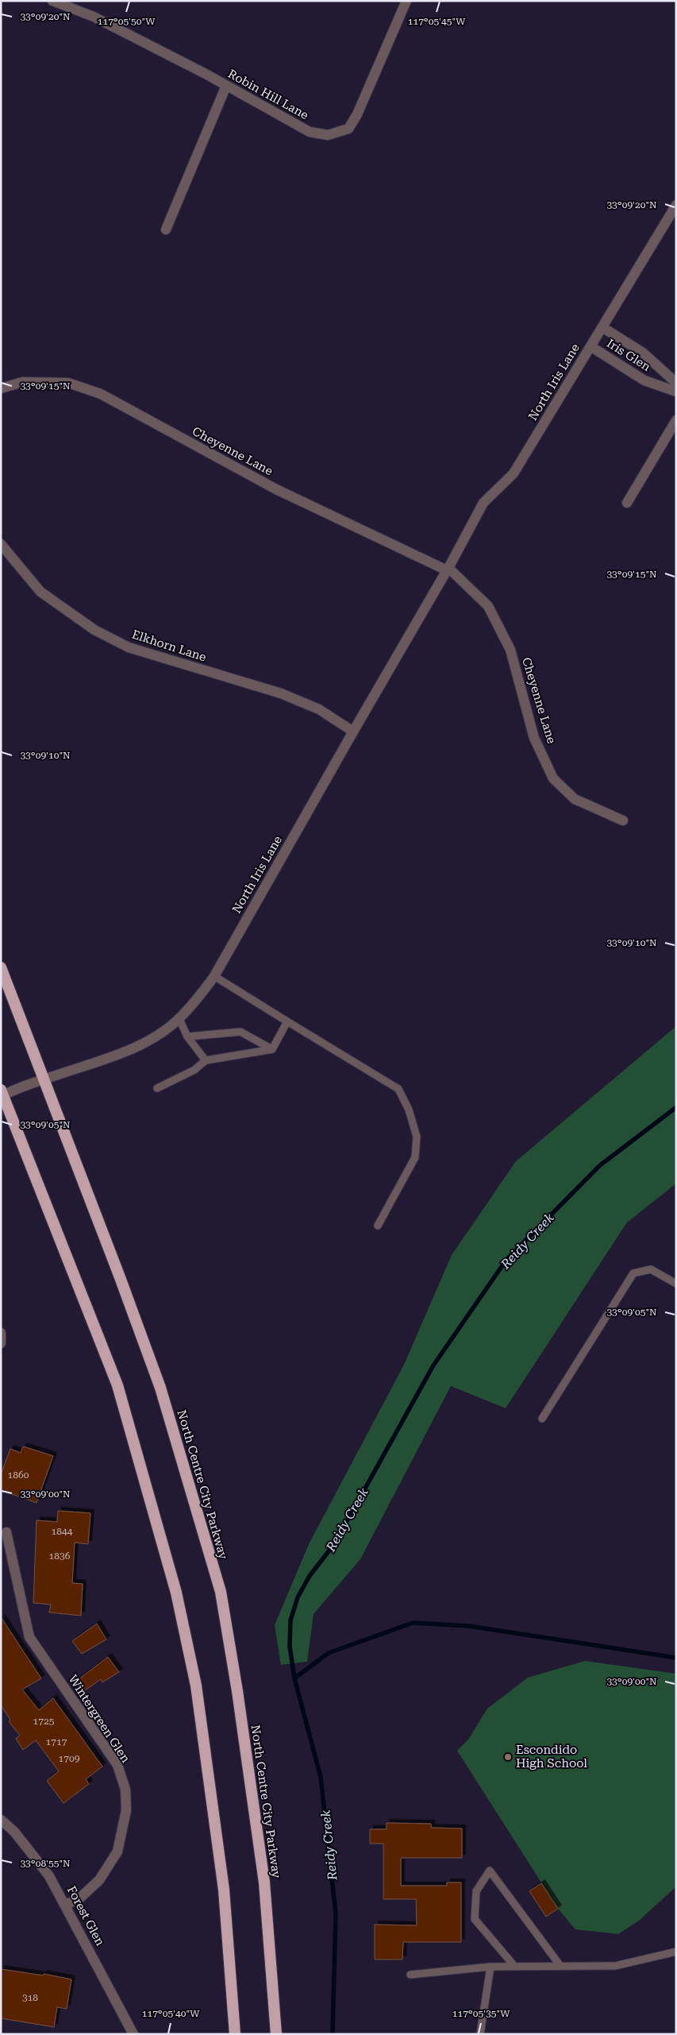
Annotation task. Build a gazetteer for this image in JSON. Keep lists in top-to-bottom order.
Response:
{
  "streets": {
    "highway": ["North Centre City Parkway"],
    "street": [
      "Robin Hill Lane",
      "Iris Glen",
      "North Iris Lane",
      "Cheyenne Lane",
      "Elkhorn Lane",
      "Wintergreen Glen",
      "Forest Glen"
    ]
  },
  "crossings": [
    ["Iris Glen", "North Iris Lane"],
    ["North Iris Lane", "Cheyenne Lane"],
    ["North Iris Lane", "Elkhorn Lane"],
    ["North Iris Lane", "North Centre City Parkway"],
    ["Wintergreen Glen", "Forest Glen"]
  ],
  "water": ["Reidy Creek"],
  "places": ["Escondido High School"],
  "house_numbers": [
    "1860",
    "1844",
    "1836",
    "1725",
    "1717",
    "1709",
    "318"
  ],
  "coordinates": [
    "33°09'20\"N",
    "117°05'50\"W",
    "117°05'45\"W",
    "33°09'15\"N",
    "33°09'10\"N",
    "33°09'05\"N",
    "33°09'00\"N",
    "33°08'55\"N",
    "117°05'40\"W",
    "117°05'35\"W"
  ]
}
